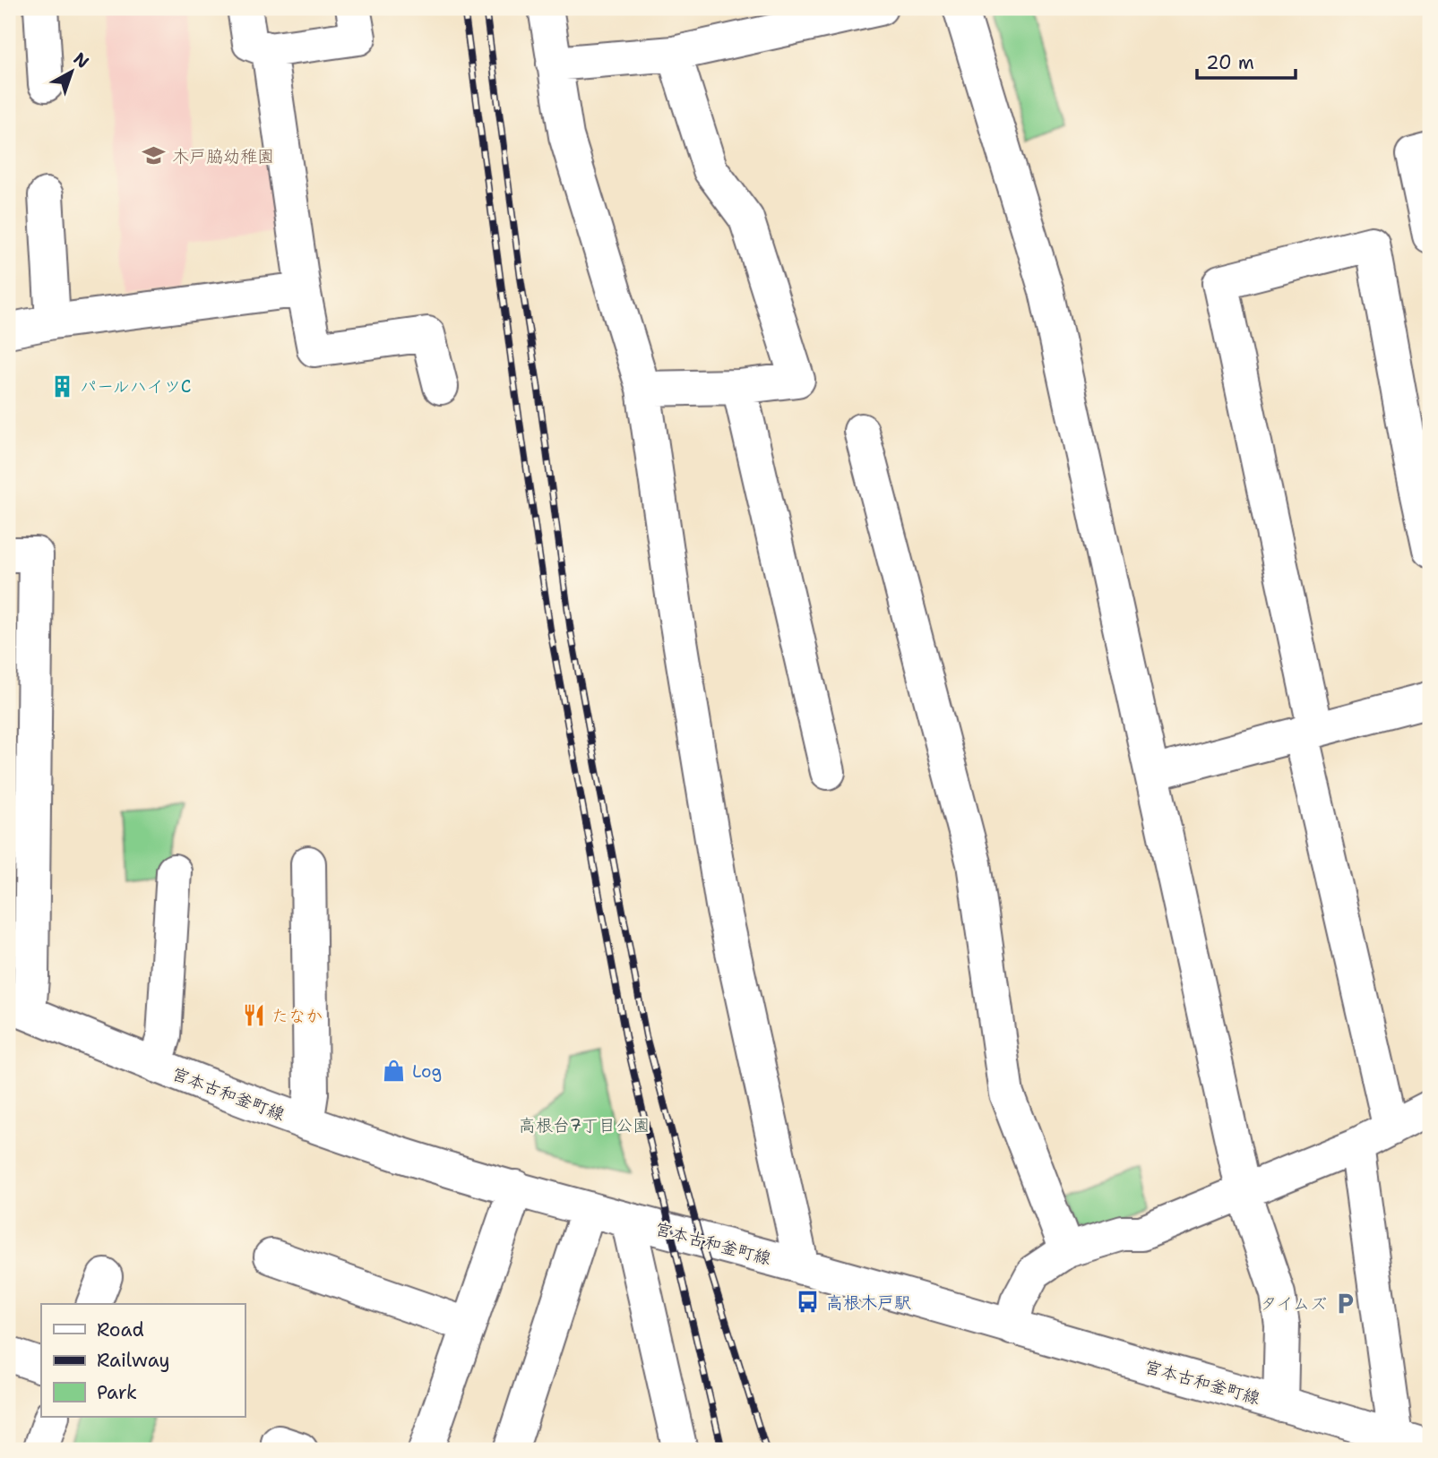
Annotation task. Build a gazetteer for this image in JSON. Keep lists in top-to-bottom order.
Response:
{
  "streets": {
    "street": ["宮本古和釜町線"]
  },
  "parks": ["高根台7丁目公園"],
  "places": {
    "school or university": ["木戸脇幼稚園"],
    "building": ["パールハイツC"],
    "restaurant": ["たなか"],
    "shop": ["Log"],
    "bus stop": ["高根木戸駅"],
    "parking": ["タイムズ"]
  },
  "legend": ["Road", "Railway", "Park"],
  "scale_bar": "20 m",
  "north": "top right"
}
